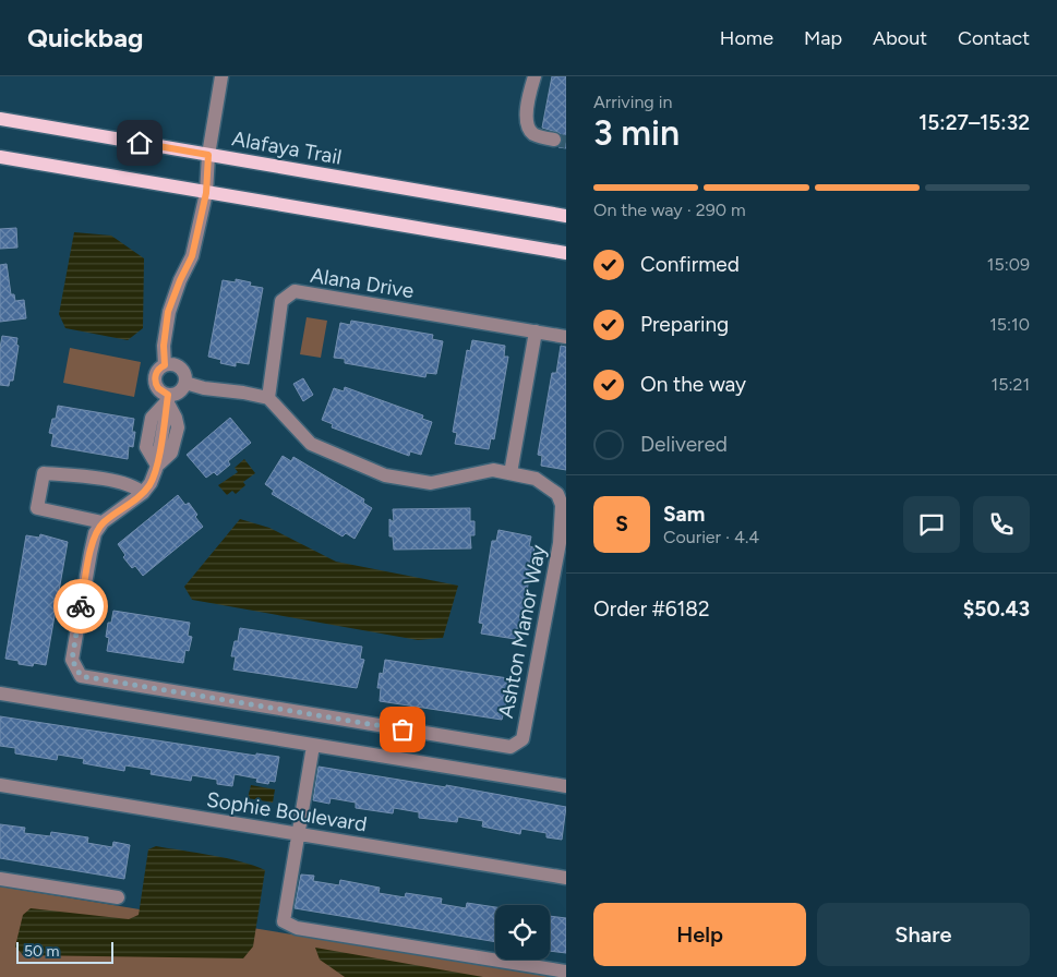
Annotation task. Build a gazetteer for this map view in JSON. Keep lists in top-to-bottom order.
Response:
{
  "streets": {
    "main road": ["Alafaya Trail"],
    "street": ["Alana Drive", "Ashton Manor Way", "Sophie Boulevard"]
  },
  "crossings": [
    ["Alana Drive", "Ashton Manor Way"]
  ],
  "scale_bar": "50 m",
  "page": {
    "header": "Quickbag",
    "nav": [
      "Home",
      "Map",
      "About",
      "Contact"
    ],
    "heading": ["3 min", "Arriving in", "15:27–15:32"],
    "panel": [
      "Sam",
      "Courier · 4.4",
      "Order #6182",
      "$50.43"
    ],
    "bar": "On the way · 290 m",
    "list": [
      ["Confirmed", "15:09"],
      ["Preparing", "15:10"],
      ["On the way", "15:21"],
      "Delivered"
    ],
    "round": "S",
    "buttons": ["Help", "Share"],
    "scale": "50 m"
  }
}
